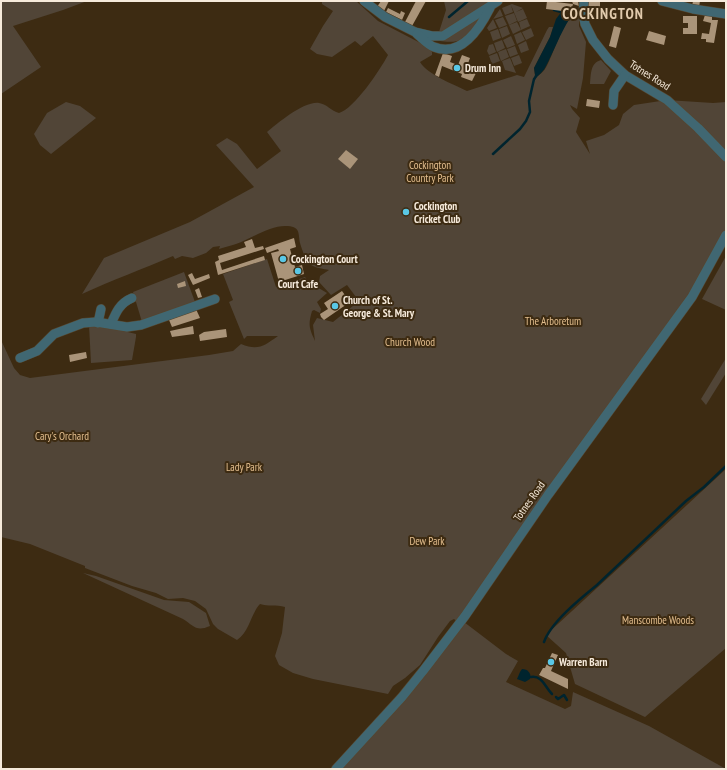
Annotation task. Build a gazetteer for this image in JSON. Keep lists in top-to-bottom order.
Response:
{
  "streets": {
    "street": ["Totnes Road"]
  },
  "districts": ["COCKINGTON"],
  "parks": [
    "Cockington Country Park",
    "The Arboretum",
    "Church Wood",
    "Cary's Orchard",
    "Lady Park",
    "Dew Park",
    "Manscombe Woods"
  ],
  "places": [
    "Drum Inn",
    "Cockington Cricket Club",
    "Cockington Court",
    "Court Cafe",
    "Church of St. George & St. Mary",
    "Warren Barn"
  ]
}
